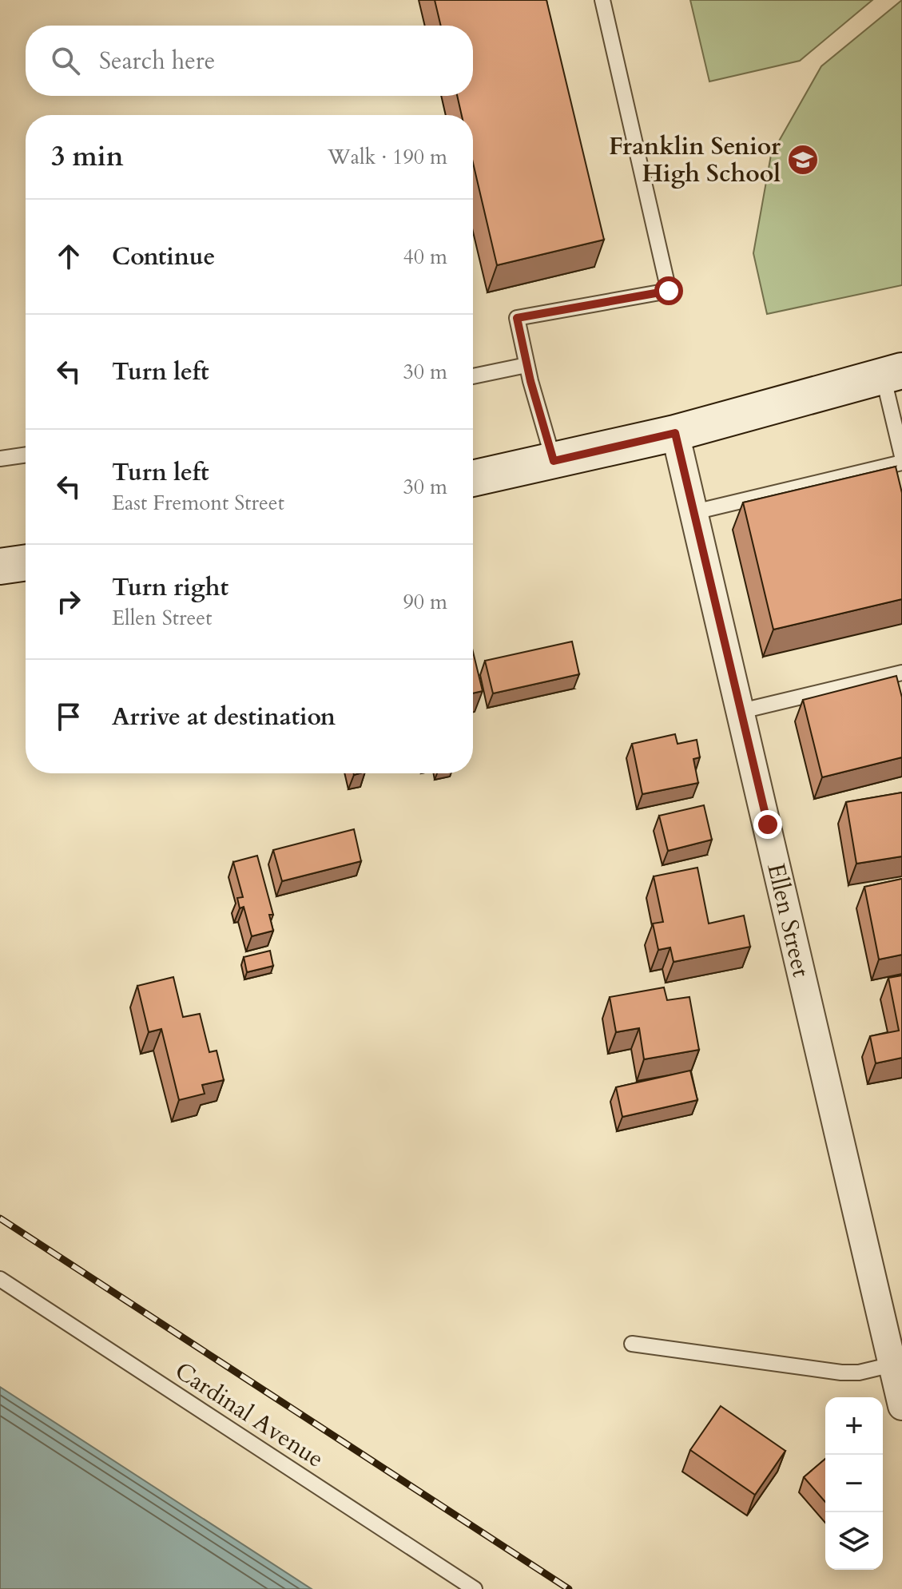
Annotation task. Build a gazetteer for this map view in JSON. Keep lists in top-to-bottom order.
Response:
{
  "streets": {
    "street": ["Ellen Street"],
    "lane": ["Cardinal Avenue"]
  },
  "places": {
    "school or university": ["Franklin Senior High School"]
  },
  "page": {
    "search": "Search here",
    "heading": ["3 min", "Walk · 190 m"],
    "list": [
      ["Continue", "40 m"],
      ["Turn left", "30 m"],
      ["Turn left", "East Fremont Street", "30 m"],
      ["Turn right", "Ellen Street", "90 m"],
      "Arrive at destination"
    ],
    "map_buttons": ["+", "−"]
  }
}
